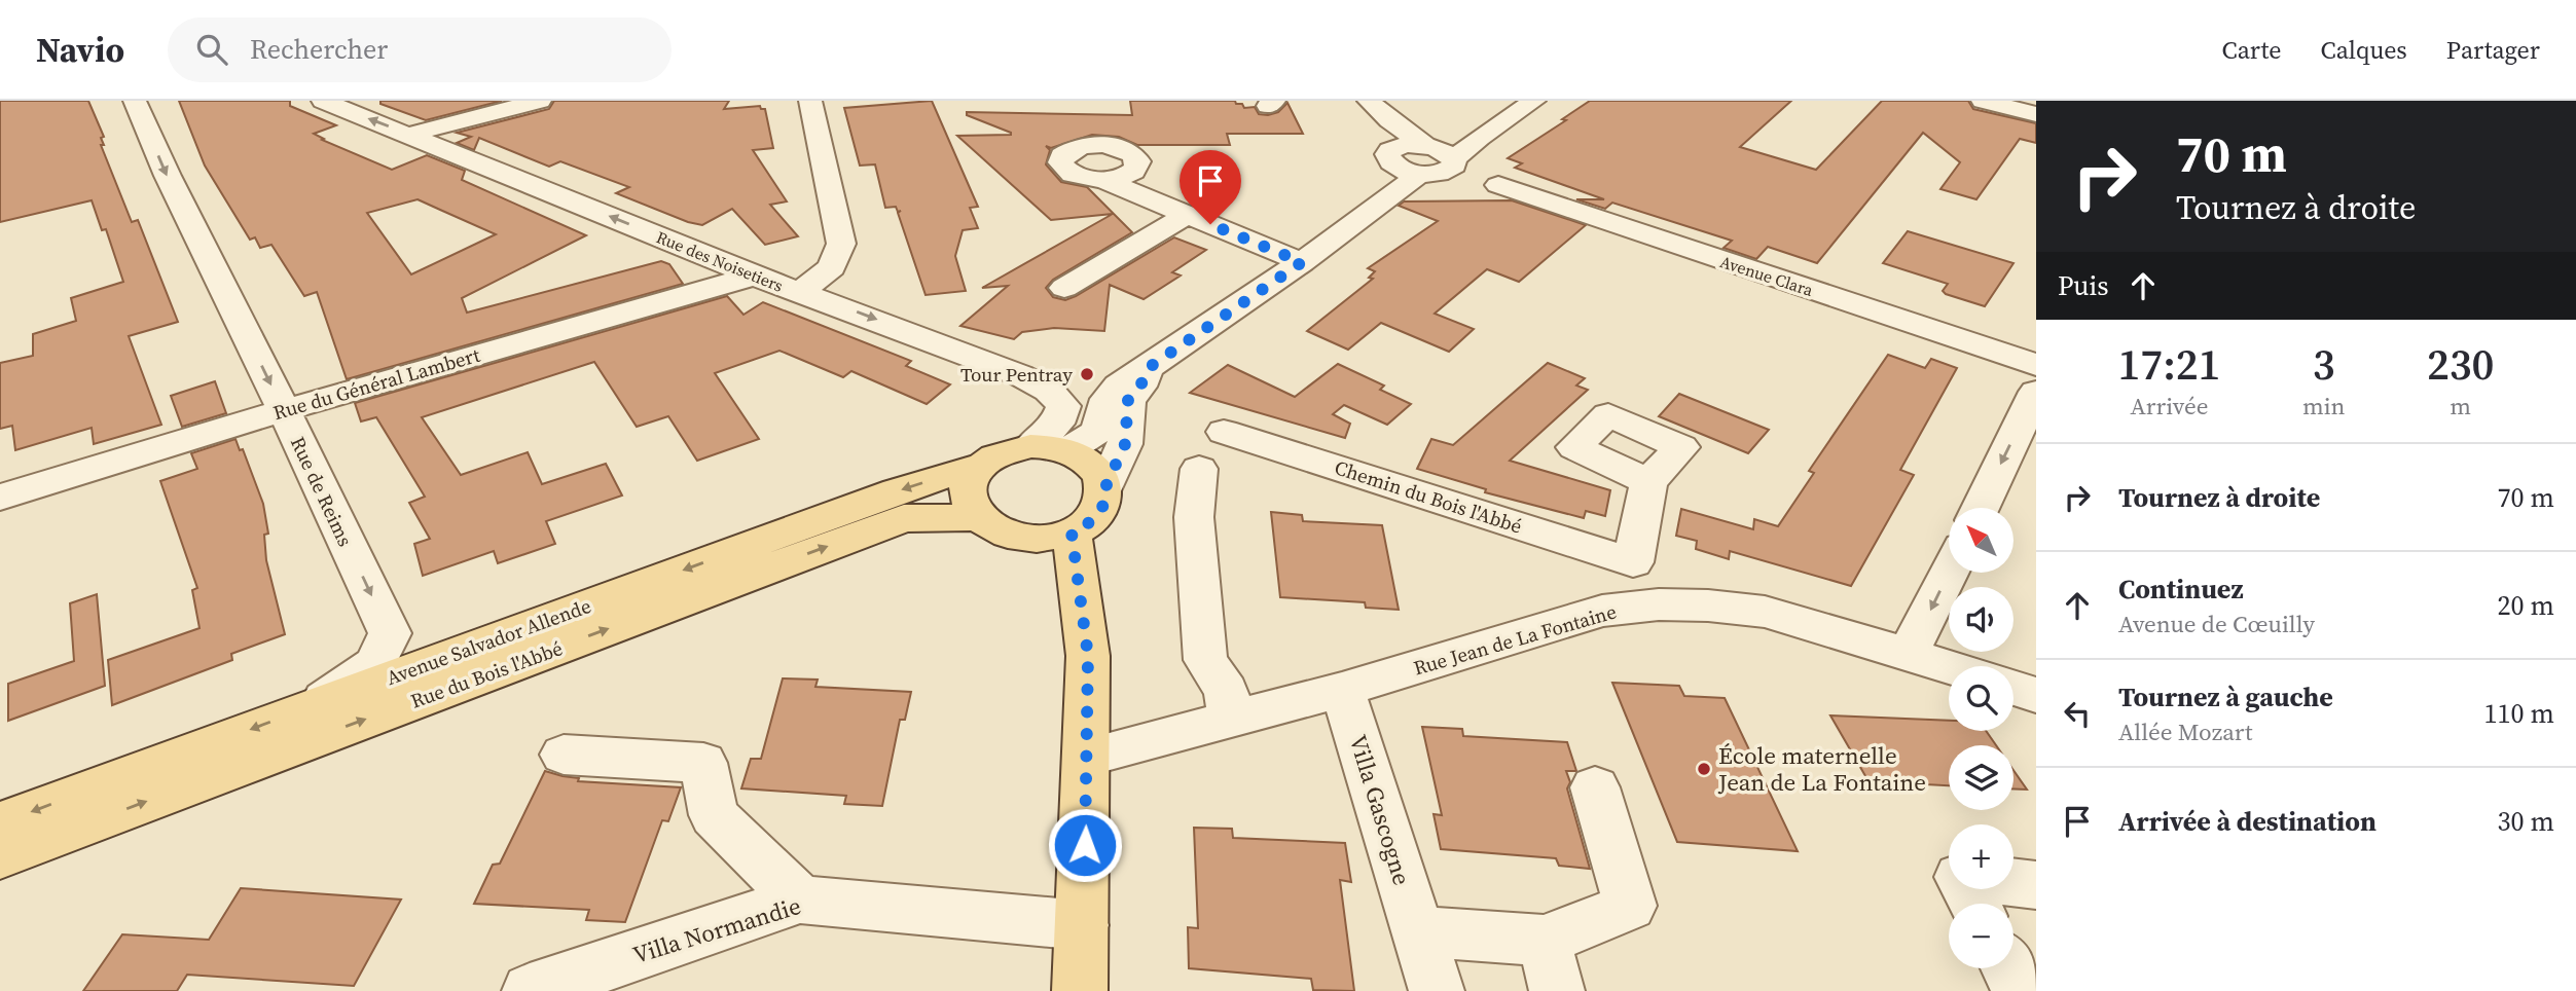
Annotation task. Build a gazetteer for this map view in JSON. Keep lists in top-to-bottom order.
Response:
{
  "streets": {
    "main road": ["Avenue Salvador Allende", "Rue du Bois l'Abbé"],
    "street": [
      "Rue des Noisetiers",
      "Avenue Clara",
      "Rue du Général Lambert",
      "Rue de Reims",
      "Chemin du Bois l'Abbé",
      "Rue Jean de La Fontaine",
      "Villa Gascogne",
      "Villa Normandie"
    ]
  },
  "crossings": [
    ["Rue des Noisetiers", "Rue du Général Lambert"],
    ["Rue des Noisetiers", "Avenue Salvador Allende"],
    ["Rue des Noisetiers", "Rue du Bois l'Abbé"],
    ["Rue du Général Lambert", "Rue de Reims"],
    ["Rue de Reims", "Avenue Salvador Allende"],
    ["Rue Jean de La Fontaine", "Villa Gascogne"],
    ["Avenue Salvador Allende", "Rue du Bois l'Abbé"]
  ],
  "one_way": ["Rue de Reims", "Avenue Salvador Allende", "Rue du Bois l'Abbé"],
  "places": ["Tour Pentray", "École maternelle Jean de La Fontaine"],
  "north": "top left",
  "page": {
    "header": "Navio",
    "search": "Rechercher",
    "nav": ["Carte", "Calques", "Partager"],
    "turn": ["70 m", "Tournez à droite"],
    "then": "Puis",
    "eta": [
      "17:21",
      "Arrivée",
      "3",
      "min",
      "230",
      "m"
    ],
    "list": [
      {
        "name": "Tournez à droite",
        "value": "70 m"
      },
      {
        "name": "Continuez",
        "note": "Avenue de Cœuilly",
        "value": "20 m"
      },
      {
        "name": "Tournez à gauche",
        "note": "Allée Mozart",
        "value": "110 m"
      },
      {
        "name": "Arrivée à destination",
        "value": "30 m"
      }
    ],
    "map_buttons": ["+", "−"]
  }
}
